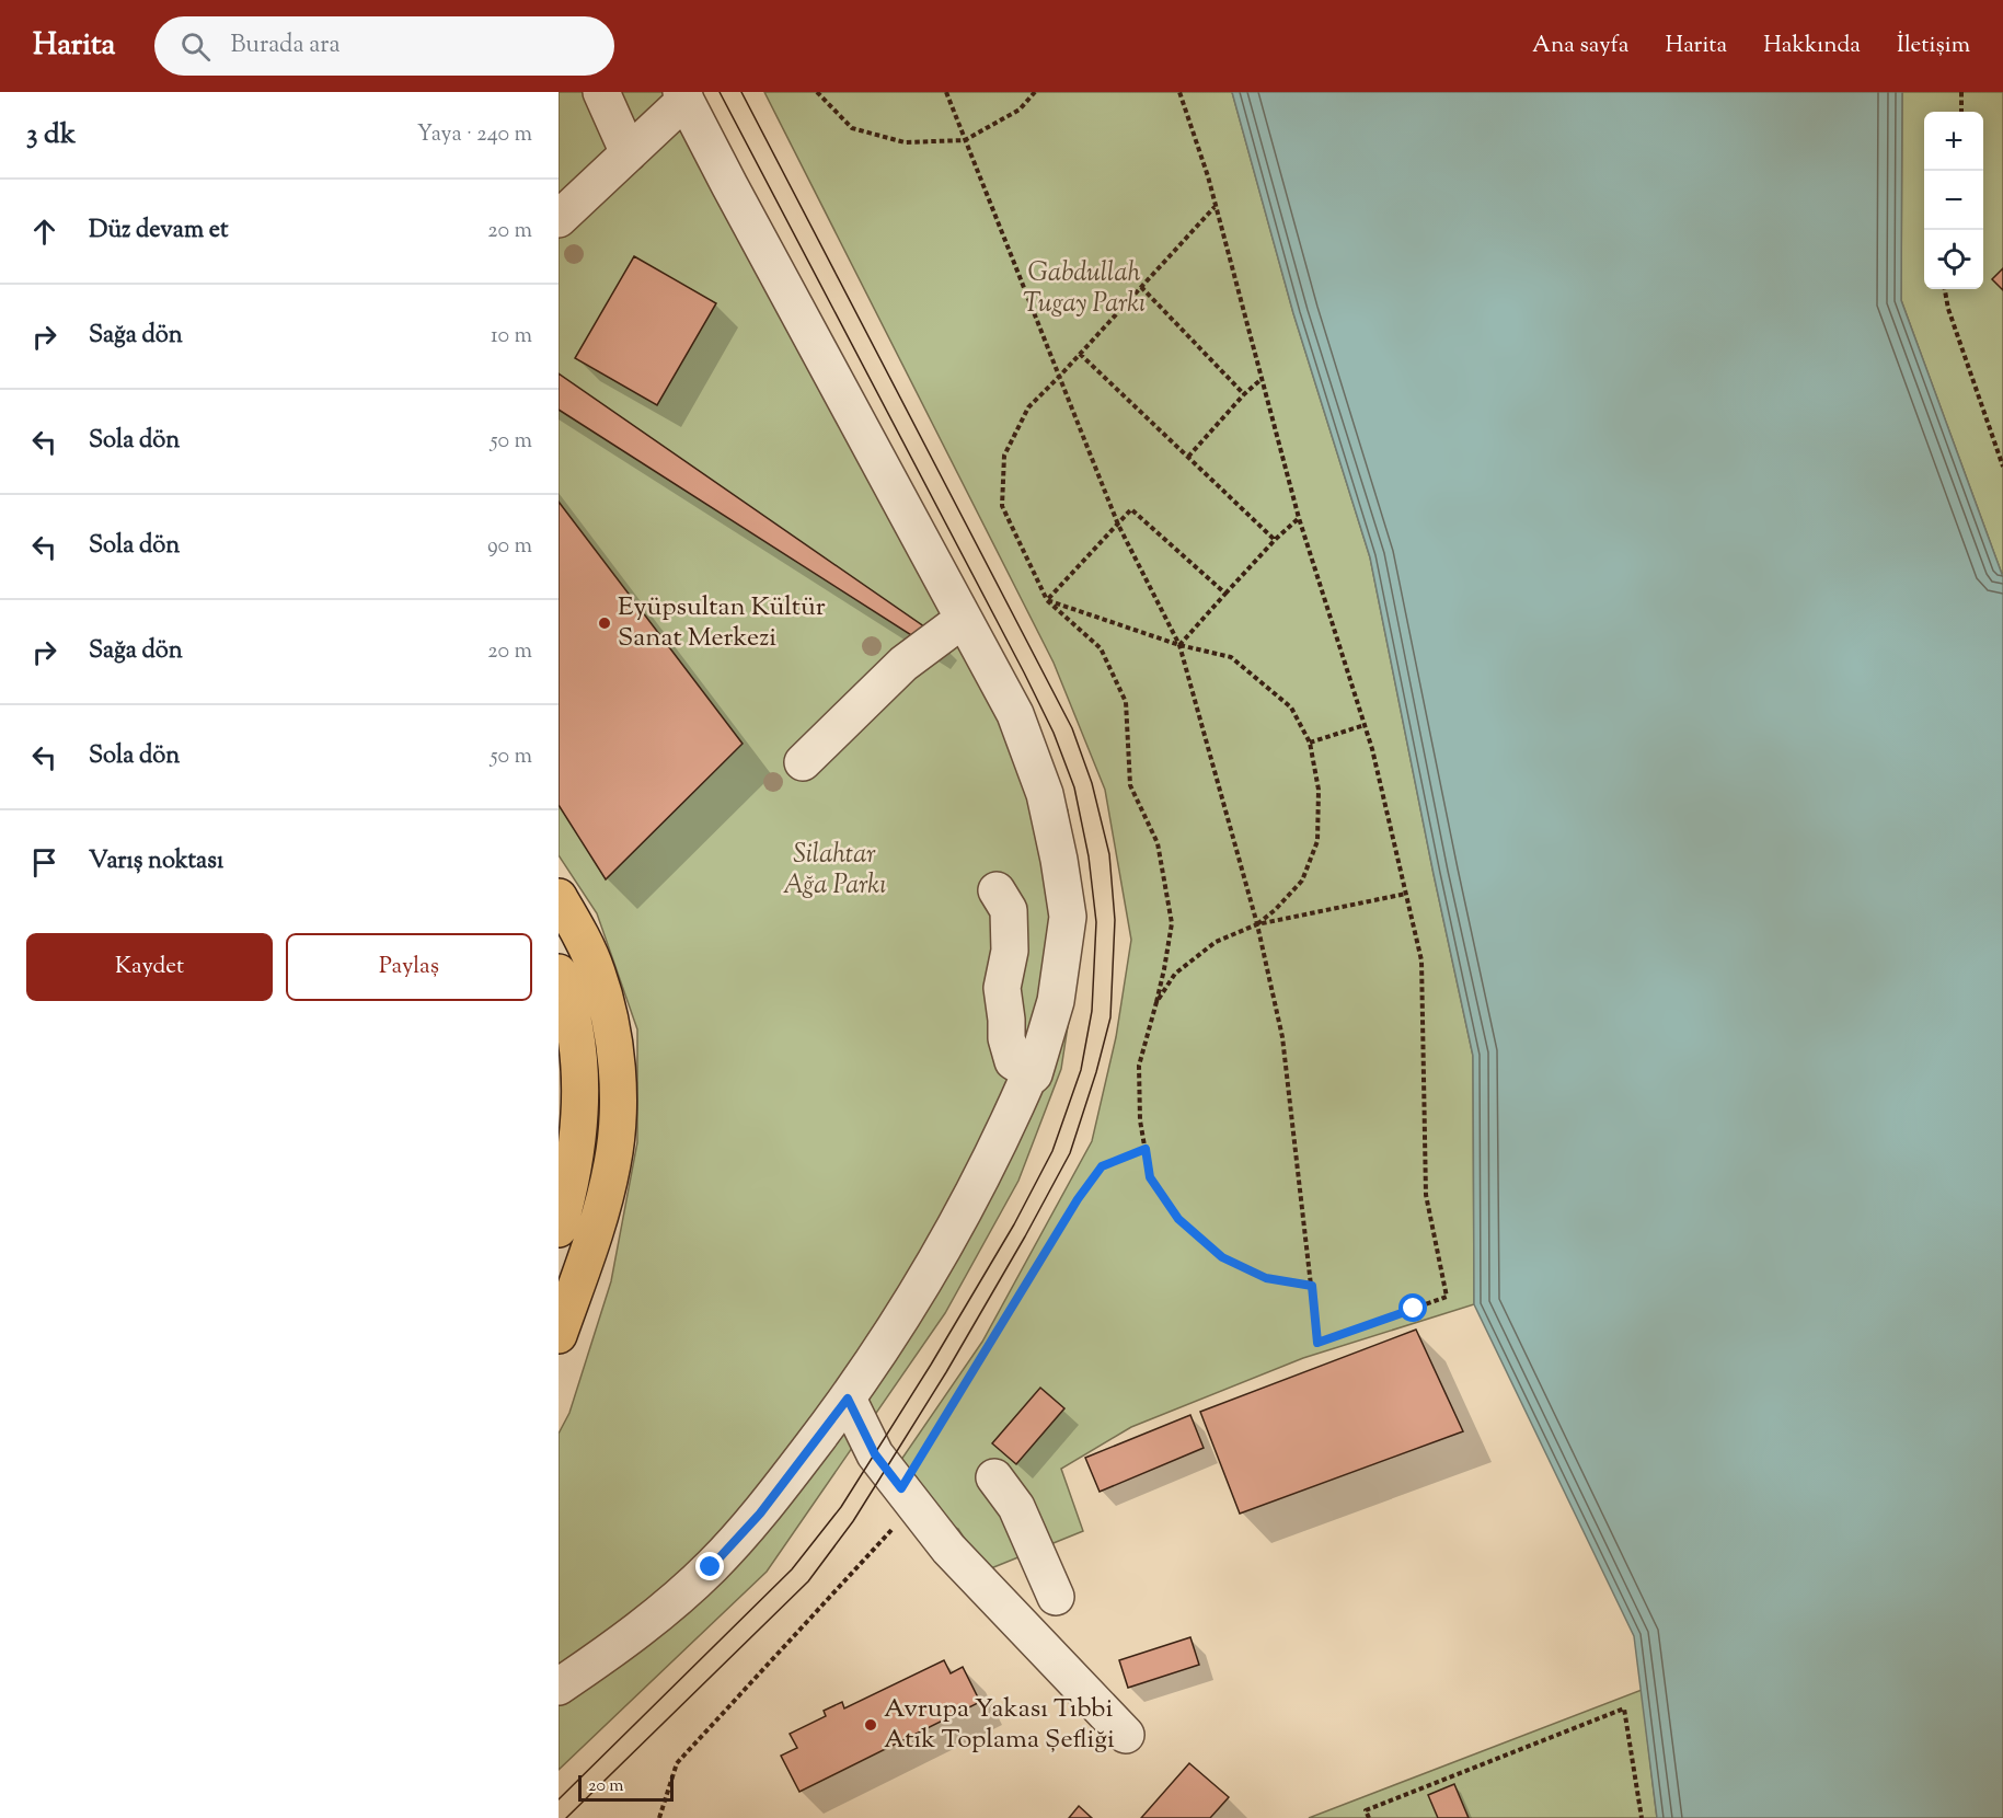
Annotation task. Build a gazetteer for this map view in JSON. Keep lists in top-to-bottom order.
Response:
{
  "parks": ["Gabdullah Tugay Parkı", "Silahtar Ağa Parkı"],
  "places": ["Eyüpsultan Kültür Sanat Merkezi", "Avrupa Yakası Tıbbi Atık Toplama Şefliği"],
  "scale_bar": "20 m",
  "page": {
    "header": "Harita",
    "search": "Burada ara",
    "nav": [
      "Ana sayfa",
      "Harita",
      "Hakkında",
      "İletişim"
    ],
    "heading": ["3 dk", "Yaya · 240 m"],
    "map_buttons": ["+", "−"],
    "list": [
      ["Düz devam et", "20 m"],
      ["Sağa dön", "10 m"],
      ["Sola dön", "50 m"],
      ["Sola dön", "90 m"],
      ["Sağa dön", "20 m"],
      ["Sola dön", "50 m"],
      "Varış noktası"
    ],
    "buttons": ["Kaydet", "Paylaş"],
    "scale": "20 m"
  }
}
